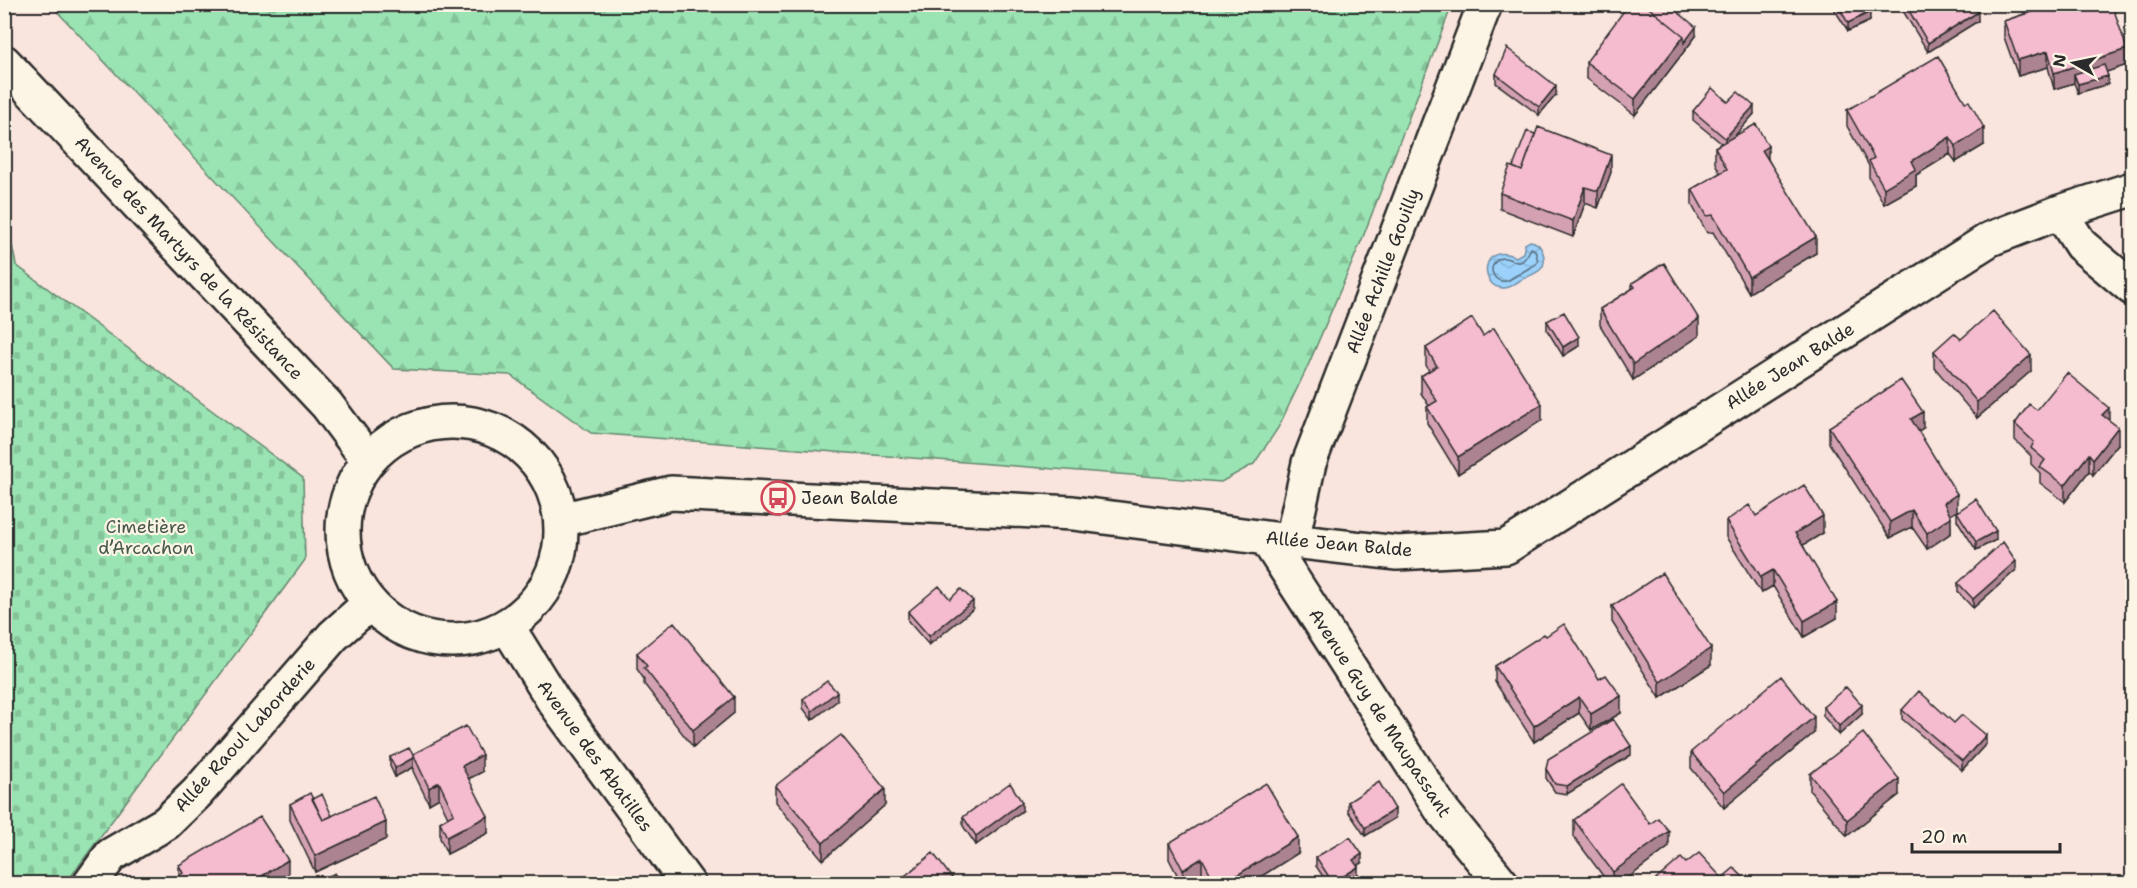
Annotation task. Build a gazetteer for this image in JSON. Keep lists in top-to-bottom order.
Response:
{
  "streets": {
    "street": [
      "Avenue des Martyrs de la Résistance",
      "Allée Achille Gouilly",
      "Allée Jean Balde",
      "Avenue Guy de Maupassant",
      "Allée Raoul Laborderie",
      "Avenue des Abatilles"
    ]
  },
  "crossings": [
    ["Allée Achille Gouilly", "Allée Jean Balde"],
    ["Allée Achille Gouilly", "Avenue Guy de Maupassant"],
    ["Allée Jean Balde", "Avenue Guy de Maupassant"]
  ],
  "parks": ["Cimetière d’Arcachon"],
  "places": {
    "bus stop": ["Jean Balde"]
  },
  "scale_bar": "20 m",
  "north": "left"
}
